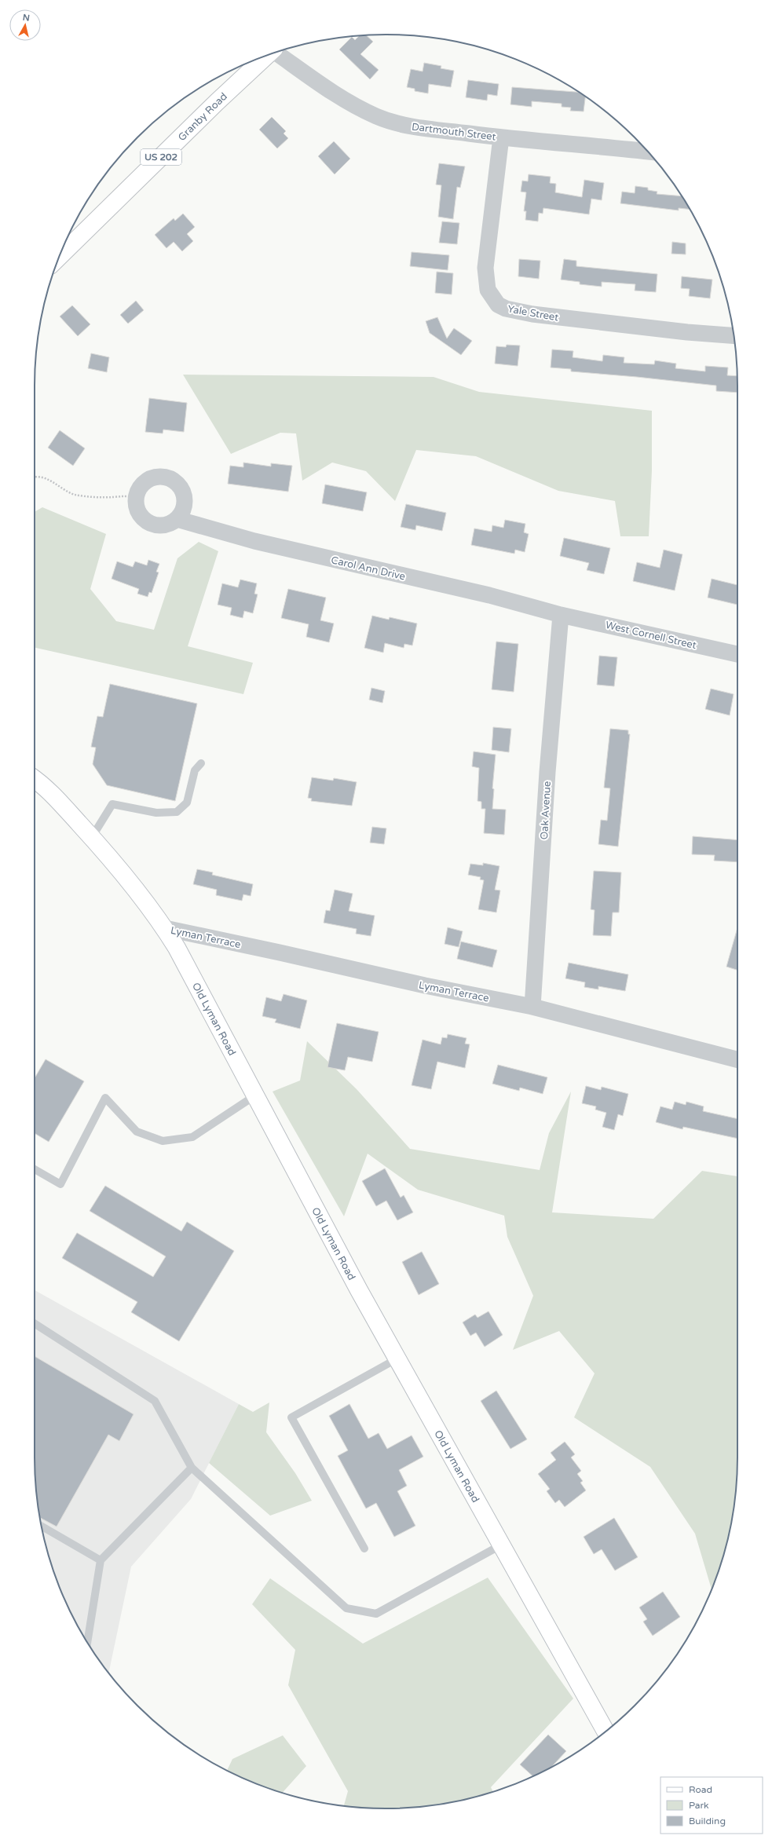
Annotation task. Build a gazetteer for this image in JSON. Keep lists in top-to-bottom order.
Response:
{
  "streets": {
    "main road": ["Granby Road", "US 202", "Old Lyman Road"],
    "street": [
      "Dartmouth Street",
      "Yale Street",
      "Carol Ann Drive",
      "West Cornell Street",
      "Oak Avenue",
      "Lyman Terrace"
    ]
  },
  "crossings": [
    ["Dartmouth Street", "Yale Street"],
    ["Carol Ann Drive", "West Cornell Street"],
    ["Carol Ann Drive", "Oak Avenue"],
    ["West Cornell Street", "Oak Avenue"],
    ["Oak Avenue", "Lyman Terrace"],
    ["Lyman Terrace", "Old Lyman Road"]
  ],
  "legend": ["Road", "Park", "Building"],
  "north": "top"
}
